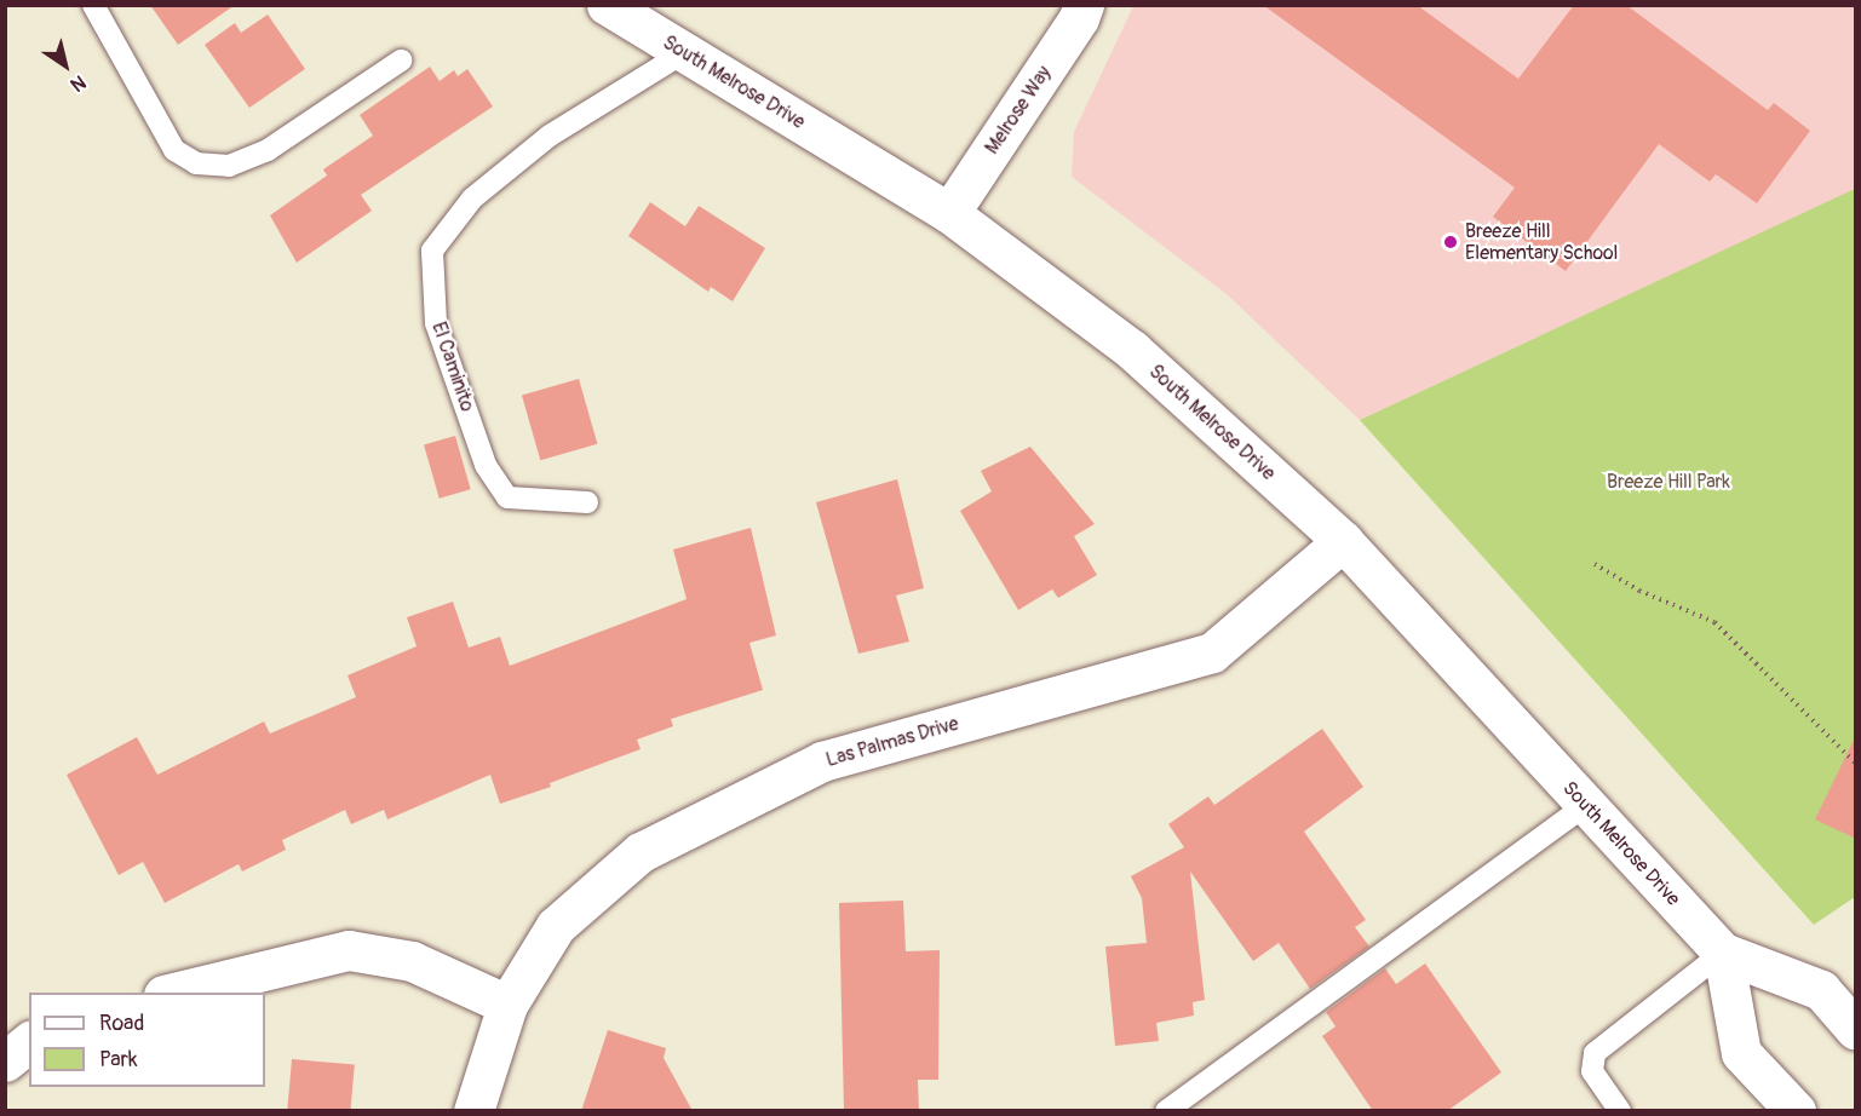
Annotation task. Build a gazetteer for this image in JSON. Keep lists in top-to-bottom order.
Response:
{
  "streets": {
    "main road": ["South Melrose Drive", "Melrose Way", "Las Palmas Drive"],
    "lane": ["El Caminito"]
  },
  "crossings": [
    ["South Melrose Drive", "Melrose Way"],
    ["South Melrose Drive", "El Caminito"],
    ["South Melrose Drive", "Las Palmas Drive"]
  ],
  "parks": ["Breeze Hill Park"],
  "places": ["Breeze Hill Elementary School"],
  "legend": ["Road", "Park"],
  "north": "bottom right"
}
